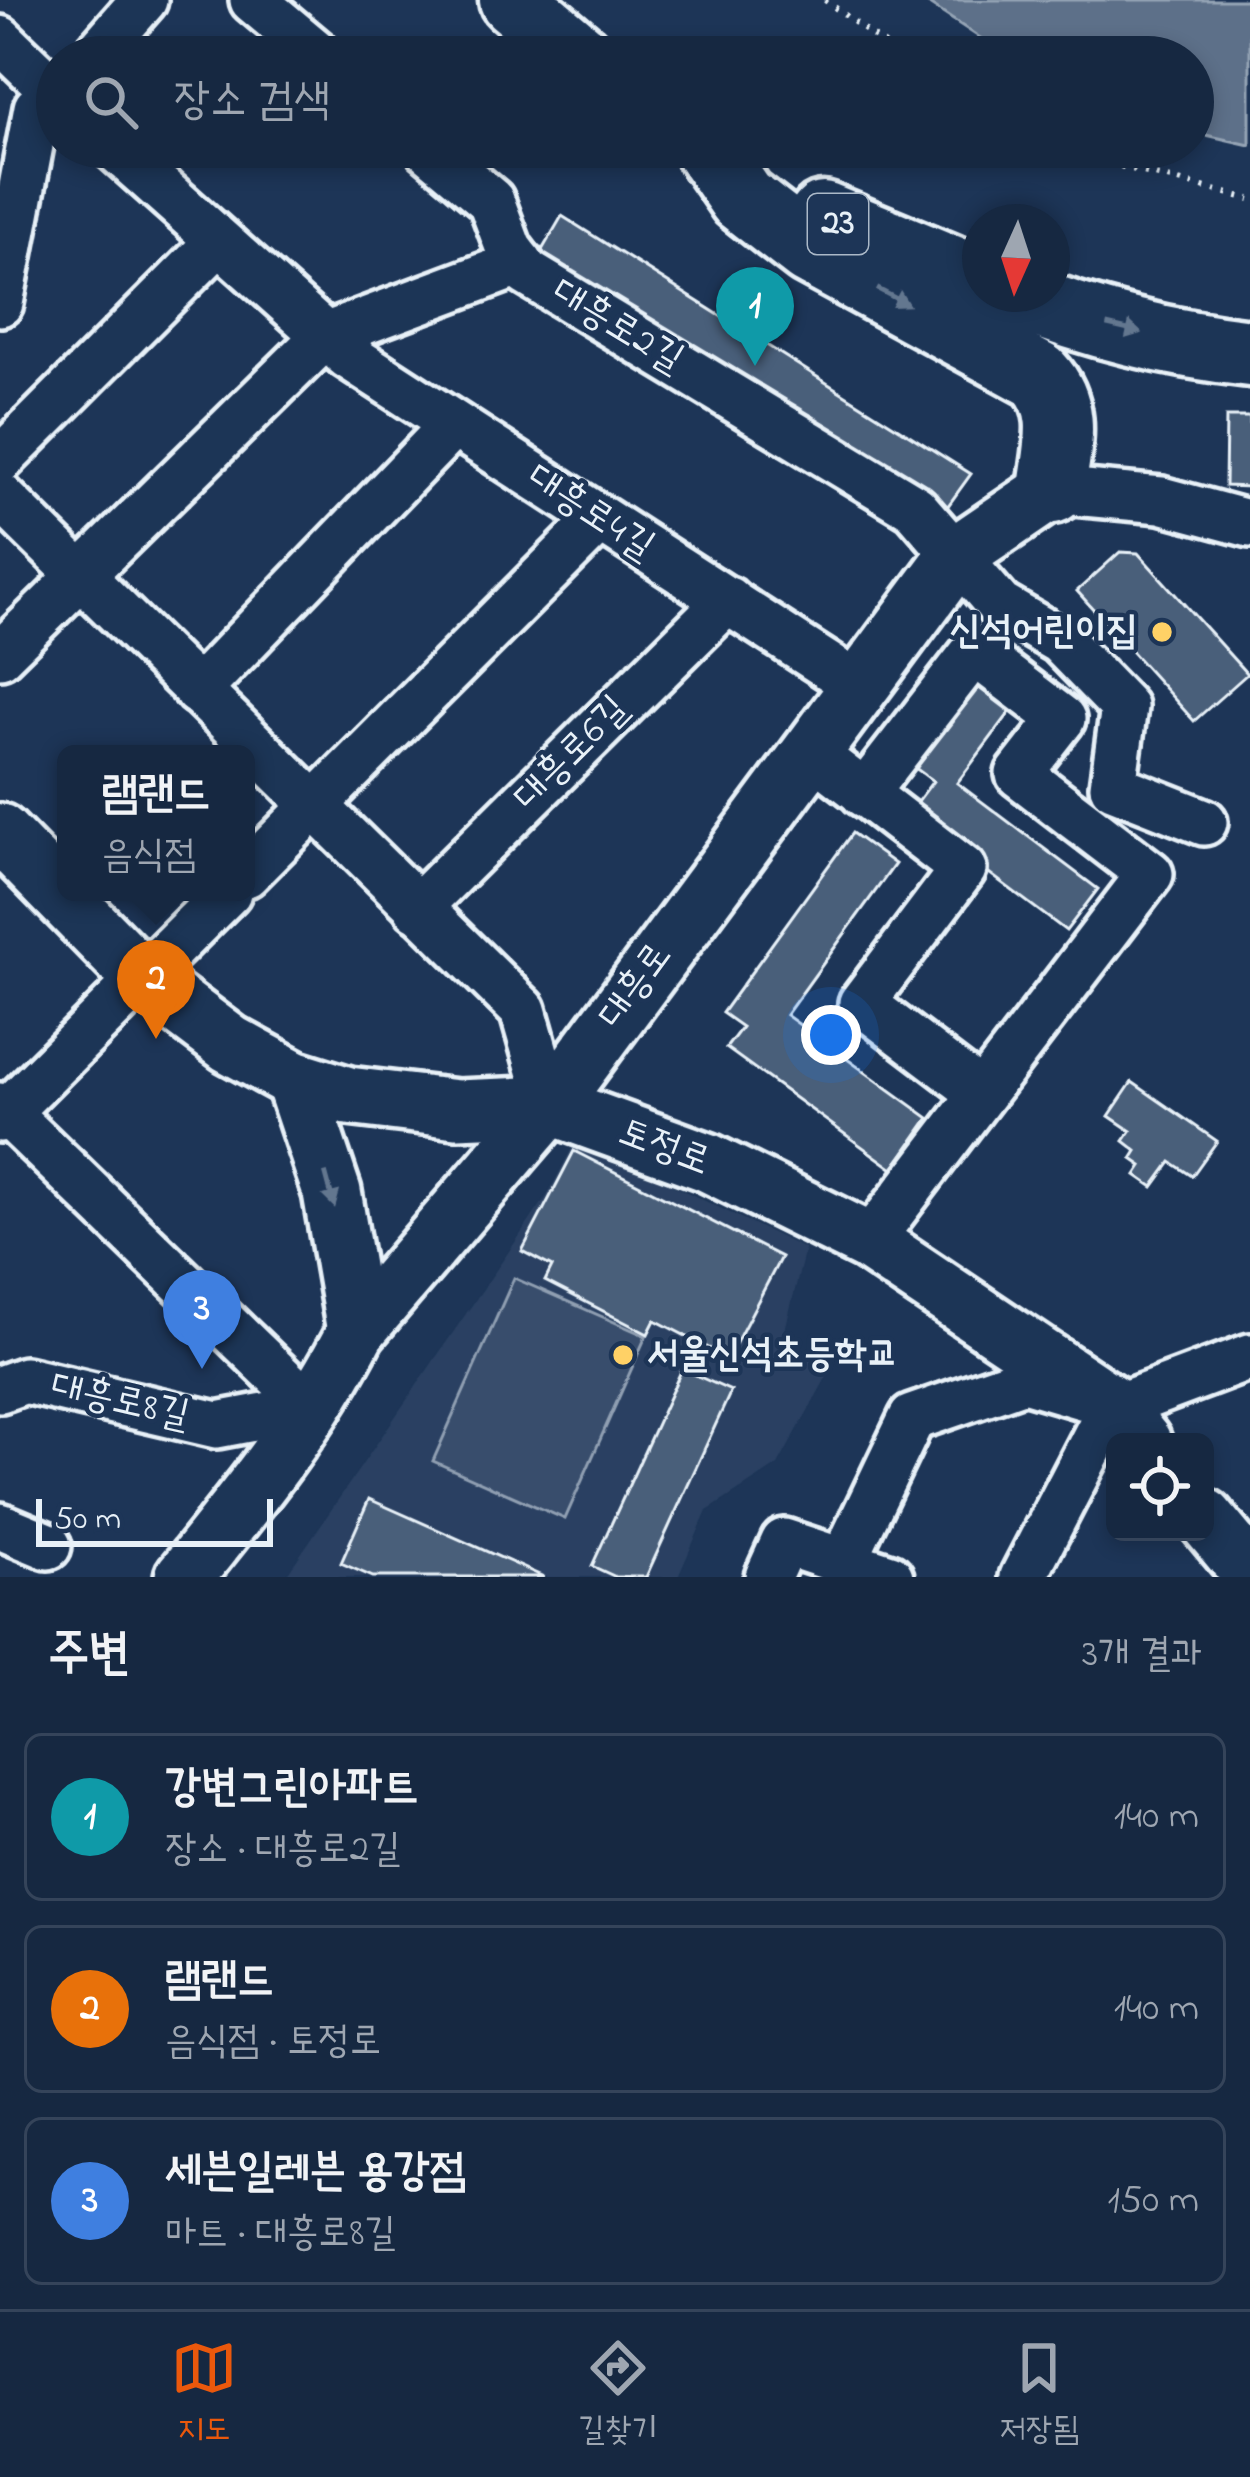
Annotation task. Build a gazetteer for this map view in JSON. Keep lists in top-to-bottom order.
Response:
{
  "streets": {
    "highway": ["23"],
    "main road": ["대흥로", "토정로"],
    "street": [
      "대흥로2길",
      "대흥로4길",
      "대흥로6길",
      "대흥로8길"
    ]
  },
  "crossings": [
    ["대흥로2길", "대흥로"],
    ["대흥로4길", "대흥로6길"],
    ["대흥로4길", "대흥로"],
    ["대흥로", "토정로"],
    ["대흥로", "대흥로8길"]
  ],
  "places": ["신석어린이집", "서울신석초등학교"],
  "scale_bar": "50 m",
  "north": "bottom",
  "page": {
    "search": "장소 검색",
    "pins": ["1", "2", "3"],
    "popup": ["램랜드", "음식점"],
    "scale": "50 m",
    "heading": ["주변", "3개 결과"],
    "list": [
      {
        "mark": "1",
        "name": "강변그린아파트",
        "note": "장소 · 대흥로2길",
        "value": "140 m"
      },
      {
        "mark": "2",
        "name": "램랜드",
        "note": "음식점 · 토정로",
        "value": "140 m"
      },
      {
        "mark": "3",
        "name": "세븐일레븐 용강점",
        "note": "마트 · 대흥로8길",
        "value": "150 m"
      }
    ],
    "nav": ["지도", "길찾기", "저장됨"]
  }
}
